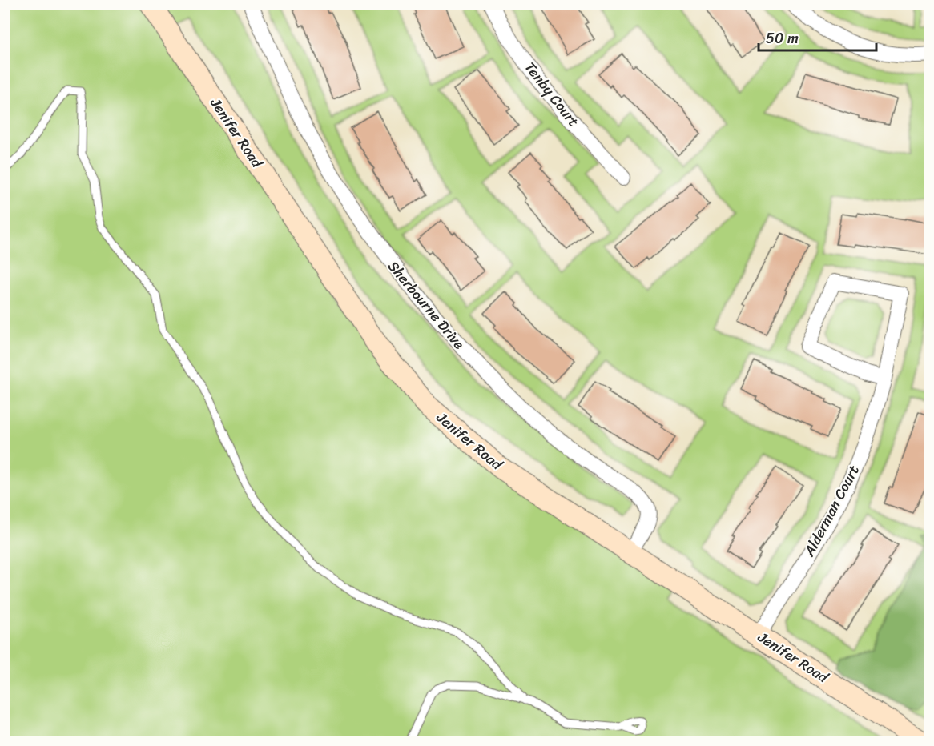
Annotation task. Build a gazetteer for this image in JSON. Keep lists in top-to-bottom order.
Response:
{
  "streets": {
    "street": [
      "Tenby Court",
      "Jenifer Road",
      "Sherbourne Drive",
      "Alderman Court"
    ]
  },
  "crossings": [
    ["Jenifer Road", "Sherbourne Drive"],
    ["Jenifer Road", "Alderman Court"]
  ],
  "scale_bar": "50 m"
}
